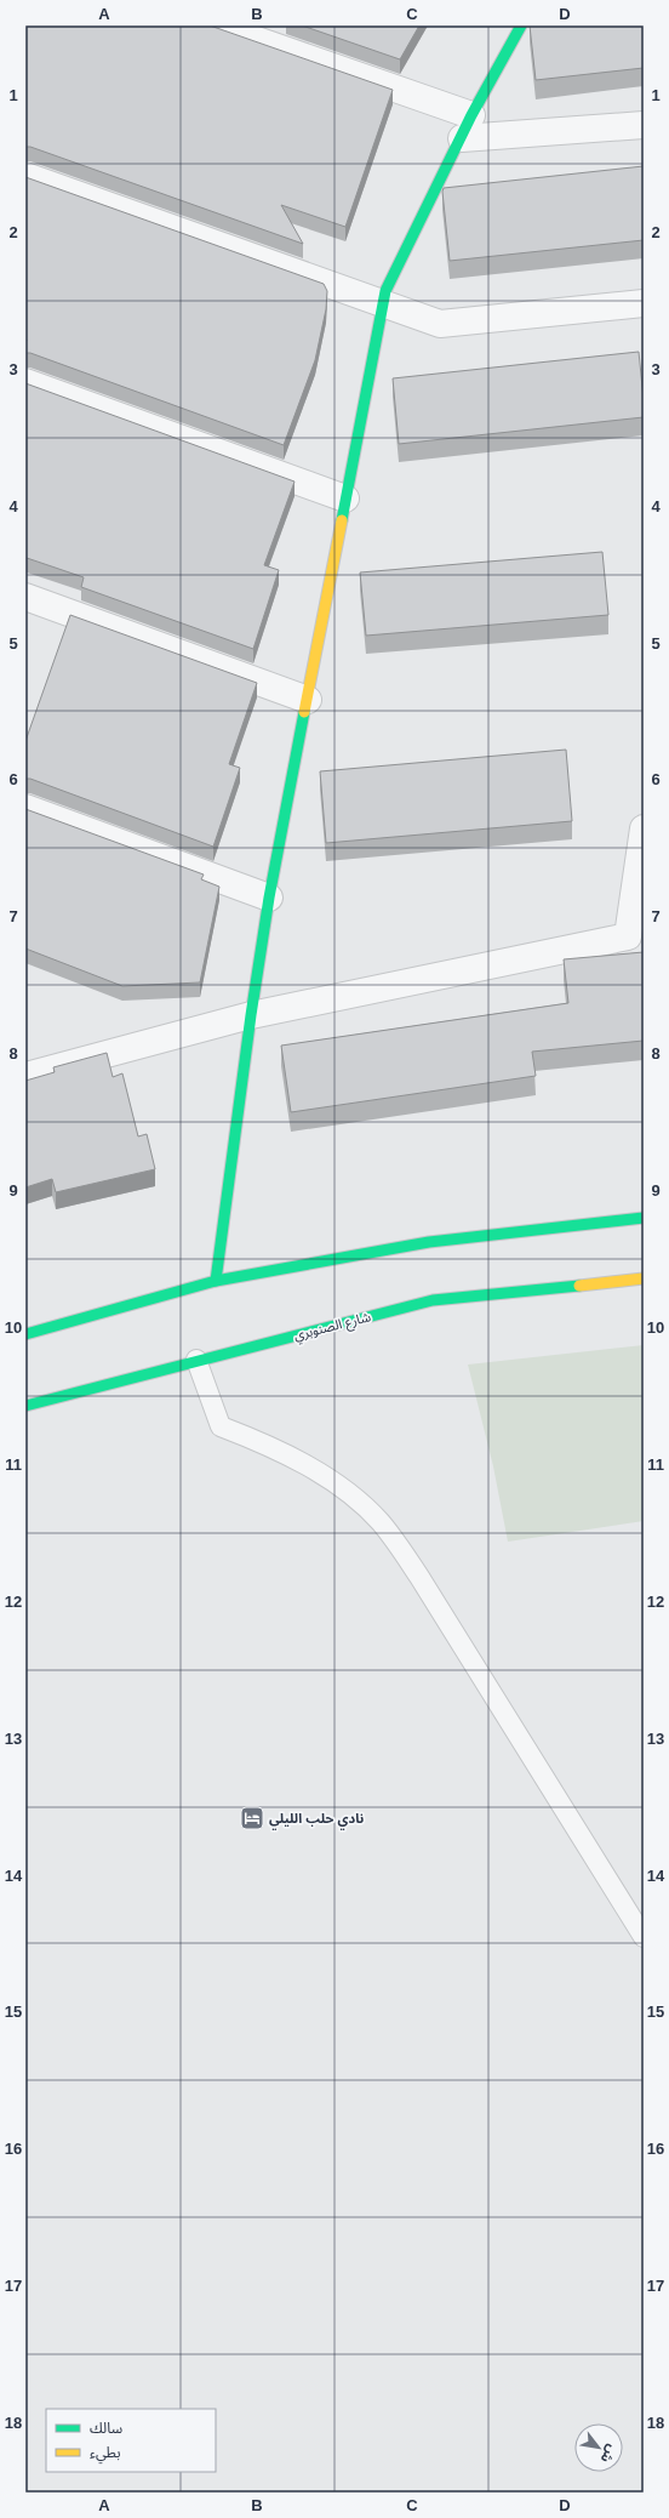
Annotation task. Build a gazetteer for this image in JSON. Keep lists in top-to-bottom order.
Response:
{
  "streets": {
    "street": ["شارع الصنوبري"]
  },
  "places": {
    "hotel": ["نادي حلب الليلي"]
  },
  "legend": ["سالك", "بطيء"],
  "north": "bottom right",
  "grid": {
    "columns": [
      "A",
      "B",
      "C",
      "D"
    ],
    "rows": [
      "1",
      "2",
      "3",
      "4",
      "5",
      "6",
      "7",
      "8",
      "9",
      "10",
      "11",
      "12",
      "13",
      "14",
      "15",
      "16",
      "17",
      "18"
    ]
  }
}
